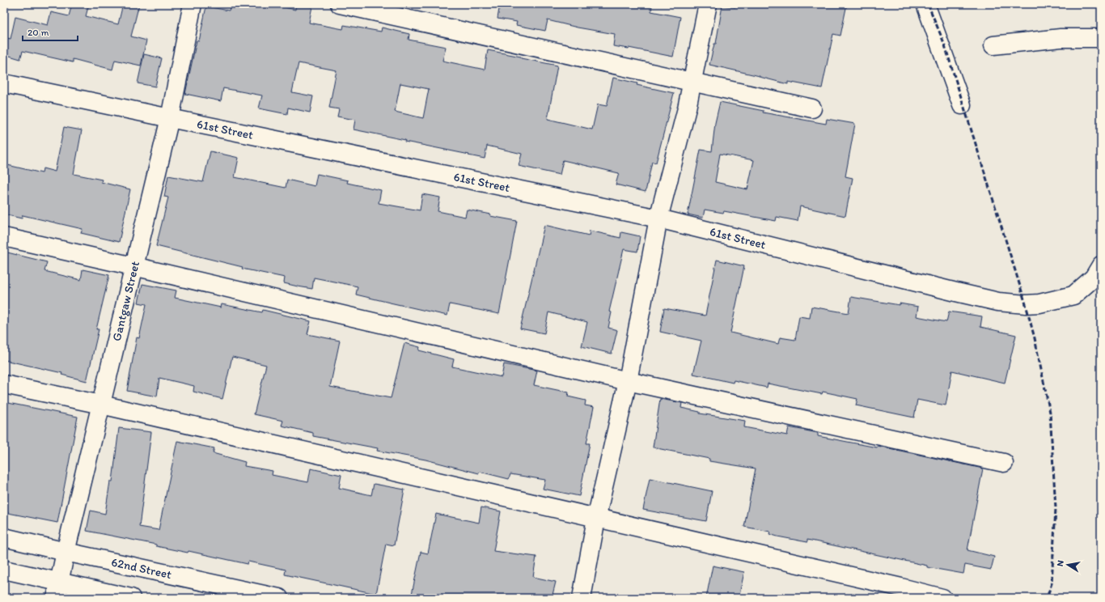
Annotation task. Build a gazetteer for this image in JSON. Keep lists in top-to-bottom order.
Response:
{
  "streets": {
    "street": ["61st Street", "Gantgaw Street", "62nd Street"]
  },
  "crossings": [
    ["61st Street", "Gantgaw Street"],
    ["Gantgaw Street", "62nd Street"]
  ],
  "scale_bar": "20 m",
  "north": "left"
}
